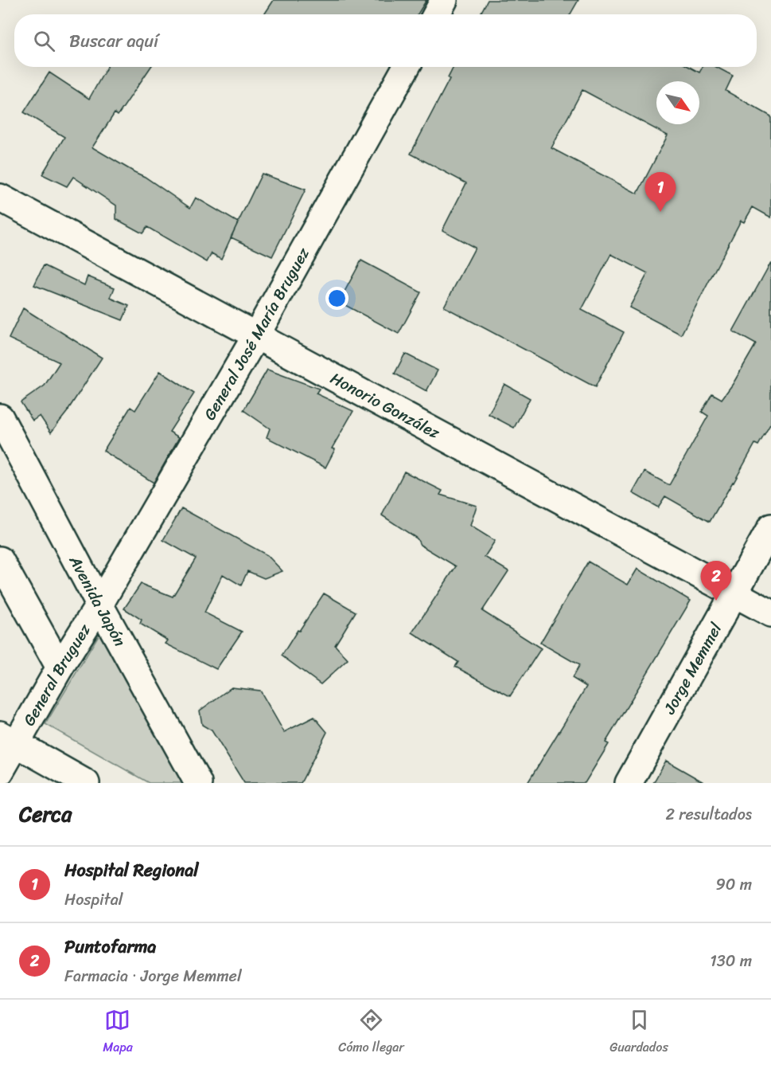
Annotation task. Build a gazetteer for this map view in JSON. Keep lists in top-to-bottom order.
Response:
{
  "streets": {
    "main road": [
      "General José María Bruguez",
      "Honorio González",
      "Avenida Japón",
      "Jorge Memmel",
      "General Bruguez"
    ]
  },
  "crossings": [
    ["General José María Bruguez", "Honorio González"],
    ["General José María Bruguez", "Avenida Japón"],
    ["General José María Bruguez", "General Bruguez"],
    ["Honorio González", "Jorge Memmel"],
    ["Avenida Japón", "General Bruguez"]
  ],
  "north": "bottom right",
  "page": {
    "search": "Buscar aquí",
    "pins": ["1", "2"],
    "heading": ["Cerca", "2 resultados"],
    "list": [
      {
        "mark": "1",
        "name": "Hospital Regional",
        "note": "Hospital",
        "value": "90 m"
      },
      {
        "mark": "2",
        "name": "Puntofarma",
        "note": "Farmacia · Jorge Memmel",
        "value": "130 m"
      }
    ],
    "nav": ["Mapa", "Cómo llegar", "Guardados"]
  }
}
